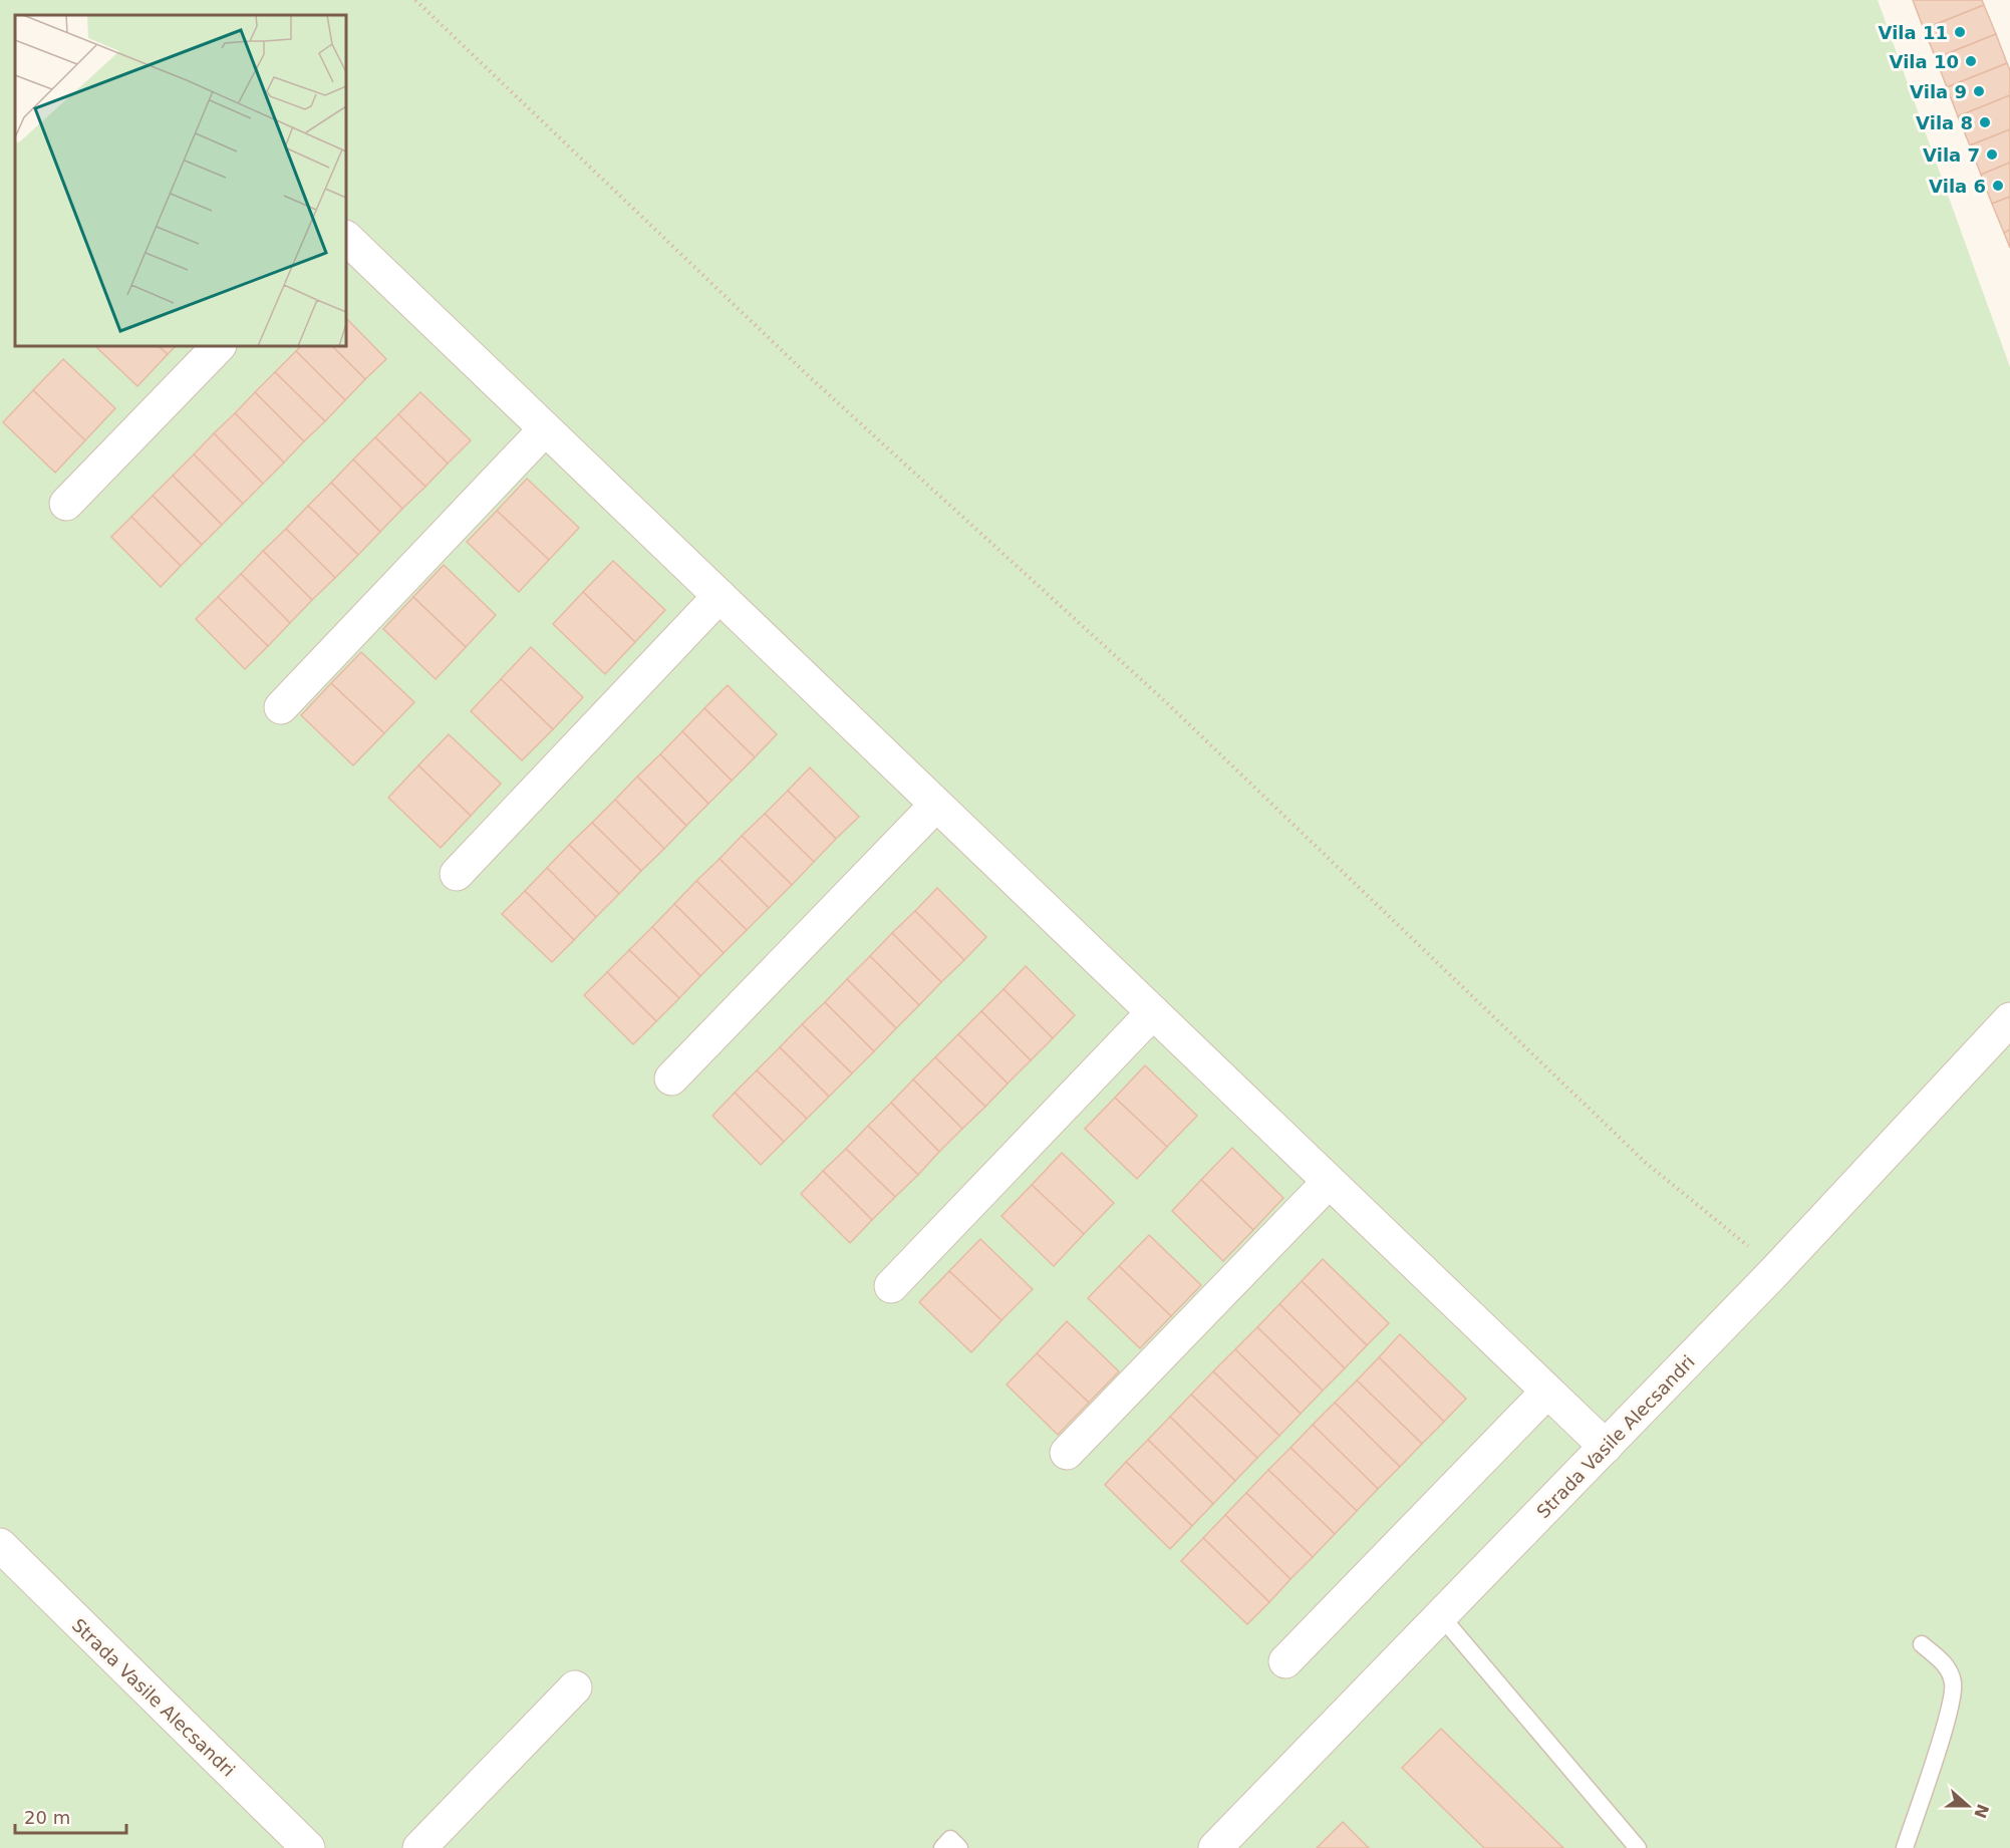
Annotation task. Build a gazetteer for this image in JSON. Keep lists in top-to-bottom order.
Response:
{
  "streets": {
    "street": ["Strada Vasile Alecsandri"]
  },
  "places": [
    "Vila 11",
    "Vila 10",
    "Vila 9",
    "Vila 8",
    "Vila 7",
    "Vila 6"
  ],
  "scale_bar": "20 m",
  "north": "right"
}
